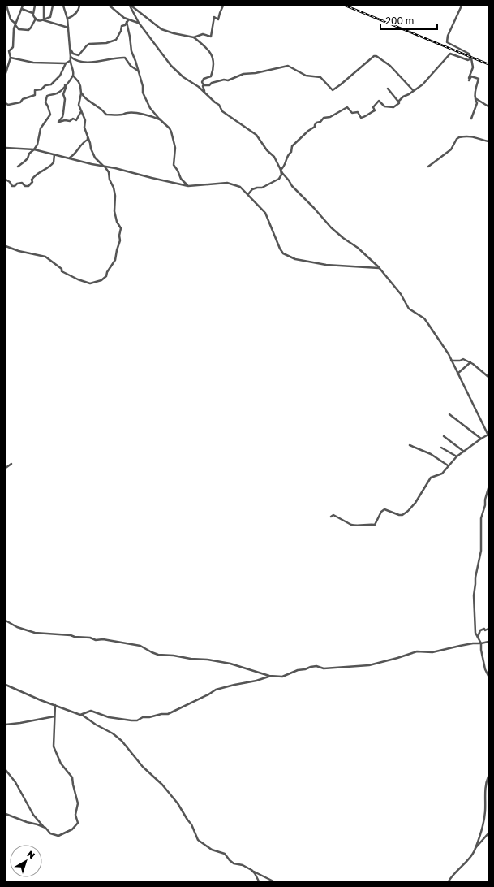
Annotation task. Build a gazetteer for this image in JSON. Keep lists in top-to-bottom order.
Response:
{
  "scale_bar": "200 m",
  "north": "top right"
}
